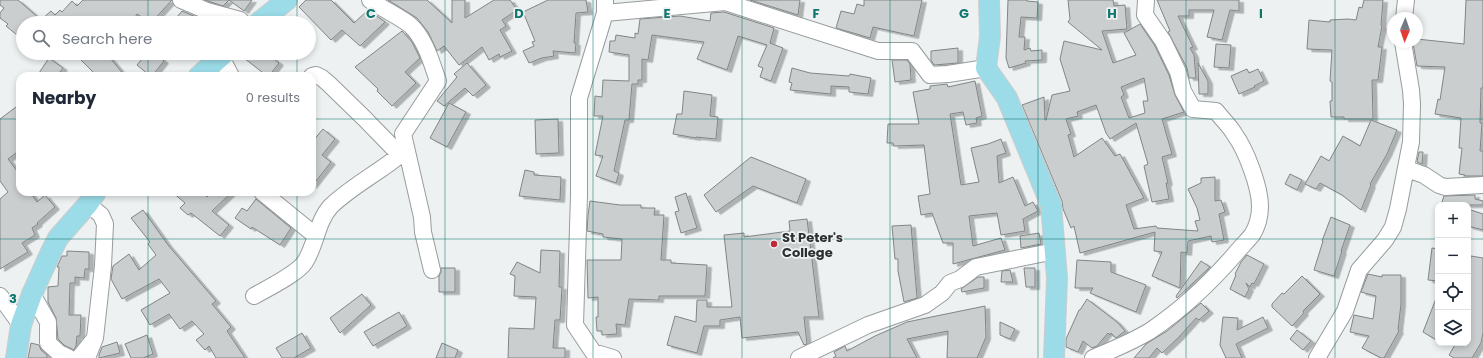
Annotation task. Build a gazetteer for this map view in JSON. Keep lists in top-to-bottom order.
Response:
{
  "places": ["St Peter's College"],
  "north": "bottom",
  "page": {
    "search": "Search here",
    "heading": ["Nearby", "0 results"],
    "map_buttons": ["+", "−"]
  },
  "grid": {
    "columns": [
      "C",
      "D",
      "E",
      "F",
      "G",
      "H",
      "I"
    ],
    "rows": ["3"]
  }
}
